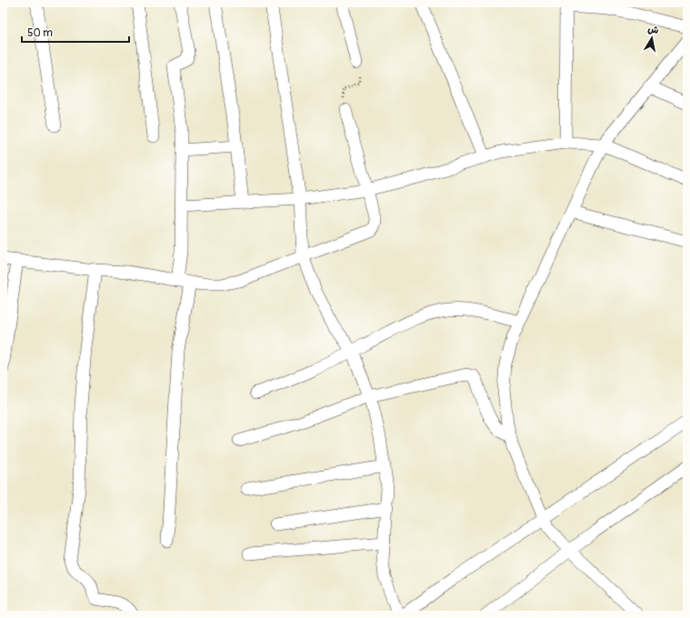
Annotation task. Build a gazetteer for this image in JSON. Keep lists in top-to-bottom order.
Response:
{
  "scale_bar": "50 m",
  "north": "top"
}
